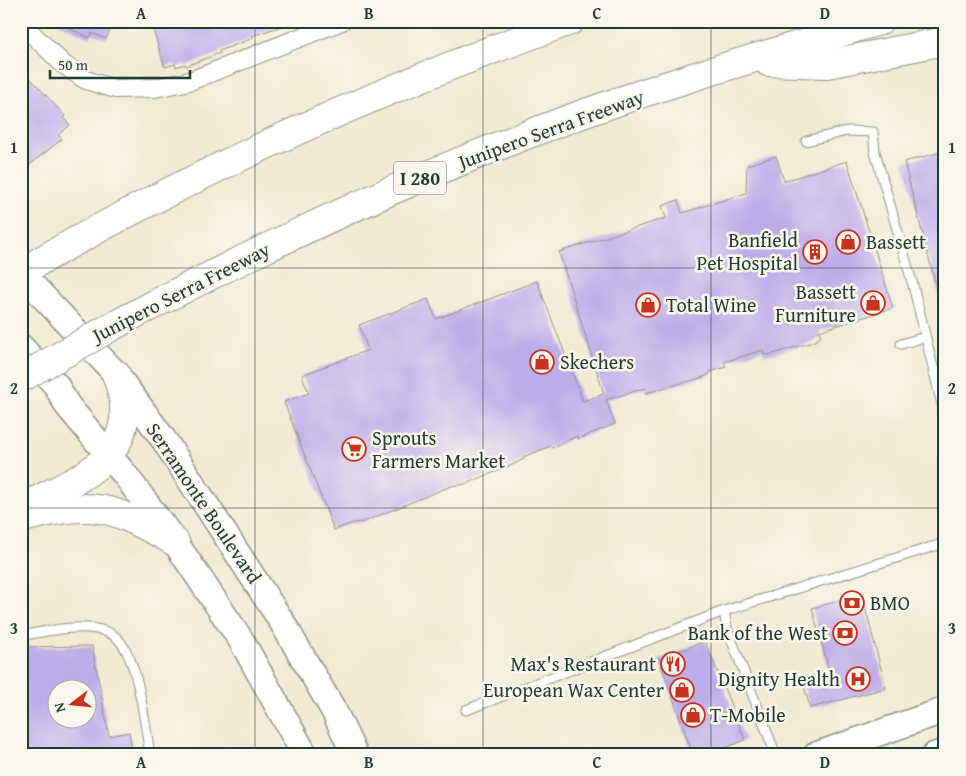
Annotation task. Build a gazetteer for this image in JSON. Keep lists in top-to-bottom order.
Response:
{
  "streets": {
    "highway": ["Junipero Serra Freeway", "I 280"],
    "main road": ["Serramonte Boulevard"]
  },
  "places": {
    "shop": [
      "Bassett",
      "Bassett Furniture",
      "Total Wine",
      "Skechers",
      "European Wax Center",
      "T-Mobile"
    ],
    "building": ["Banfield Pet Hospital"],
    "supermarket": ["Sprouts Farmers Market"],
    "bank": ["BMO", "Bank of the West"],
    "restaurant": ["Max's Restaurant"],
    "hospital": ["Dignity Health"]
  },
  "scale_bar": "50 m",
  "north": "left",
  "grid": {
    "columns": [
      "A",
      "B",
      "C",
      "D"
    ],
    "rows": ["1", "2", "3"]
  }
}
